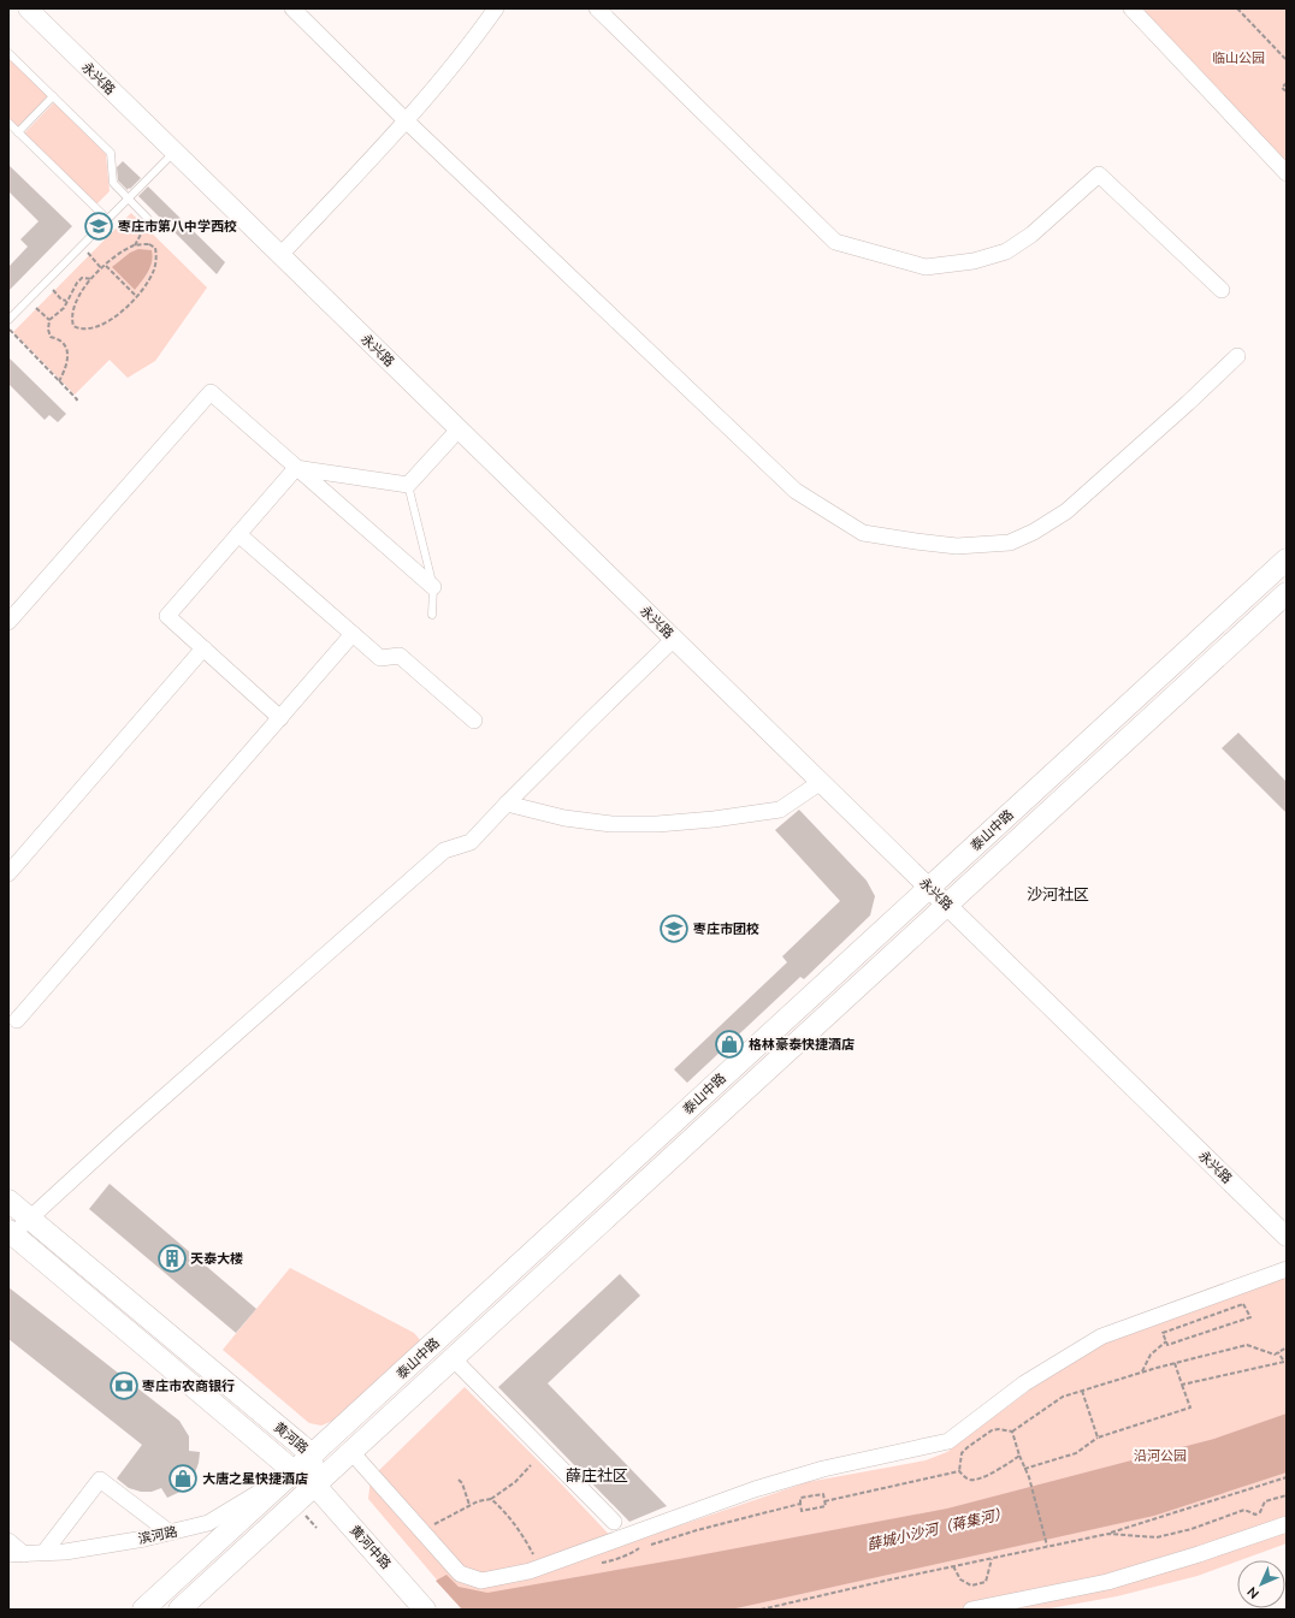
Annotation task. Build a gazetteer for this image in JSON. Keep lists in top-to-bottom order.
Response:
{
  "streets": {
    "main road": ["泰山中路", "黄河路", "黄河中路"],
    "street": ["永兴路", "滨河路"]
  },
  "crossings": [
    ["永兴路", "泰山中路"],
    ["泰山中路", "黄河路"],
    ["泰山中路", "滨河路"],
    ["泰山中路", "黄河中路"],
    ["黄河路", "滨河路"],
    ["黄河路", "黄河中路"]
  ],
  "districts": ["沙河社区", "薛庄社区"],
  "water": ["薛城小沙河（蒋集河）"],
  "parks": ["临山公园", "沿河公园"],
  "places": {
    "school or university": ["枣庄市第八中学西校", "枣庄市团校"],
    "shop": ["格林豪泰快捷酒店", "大唐之星快捷酒店"],
    "building": ["天泰大楼"],
    "bank": ["枣庄市农商银行"]
  },
  "north": "bottom left"
}
